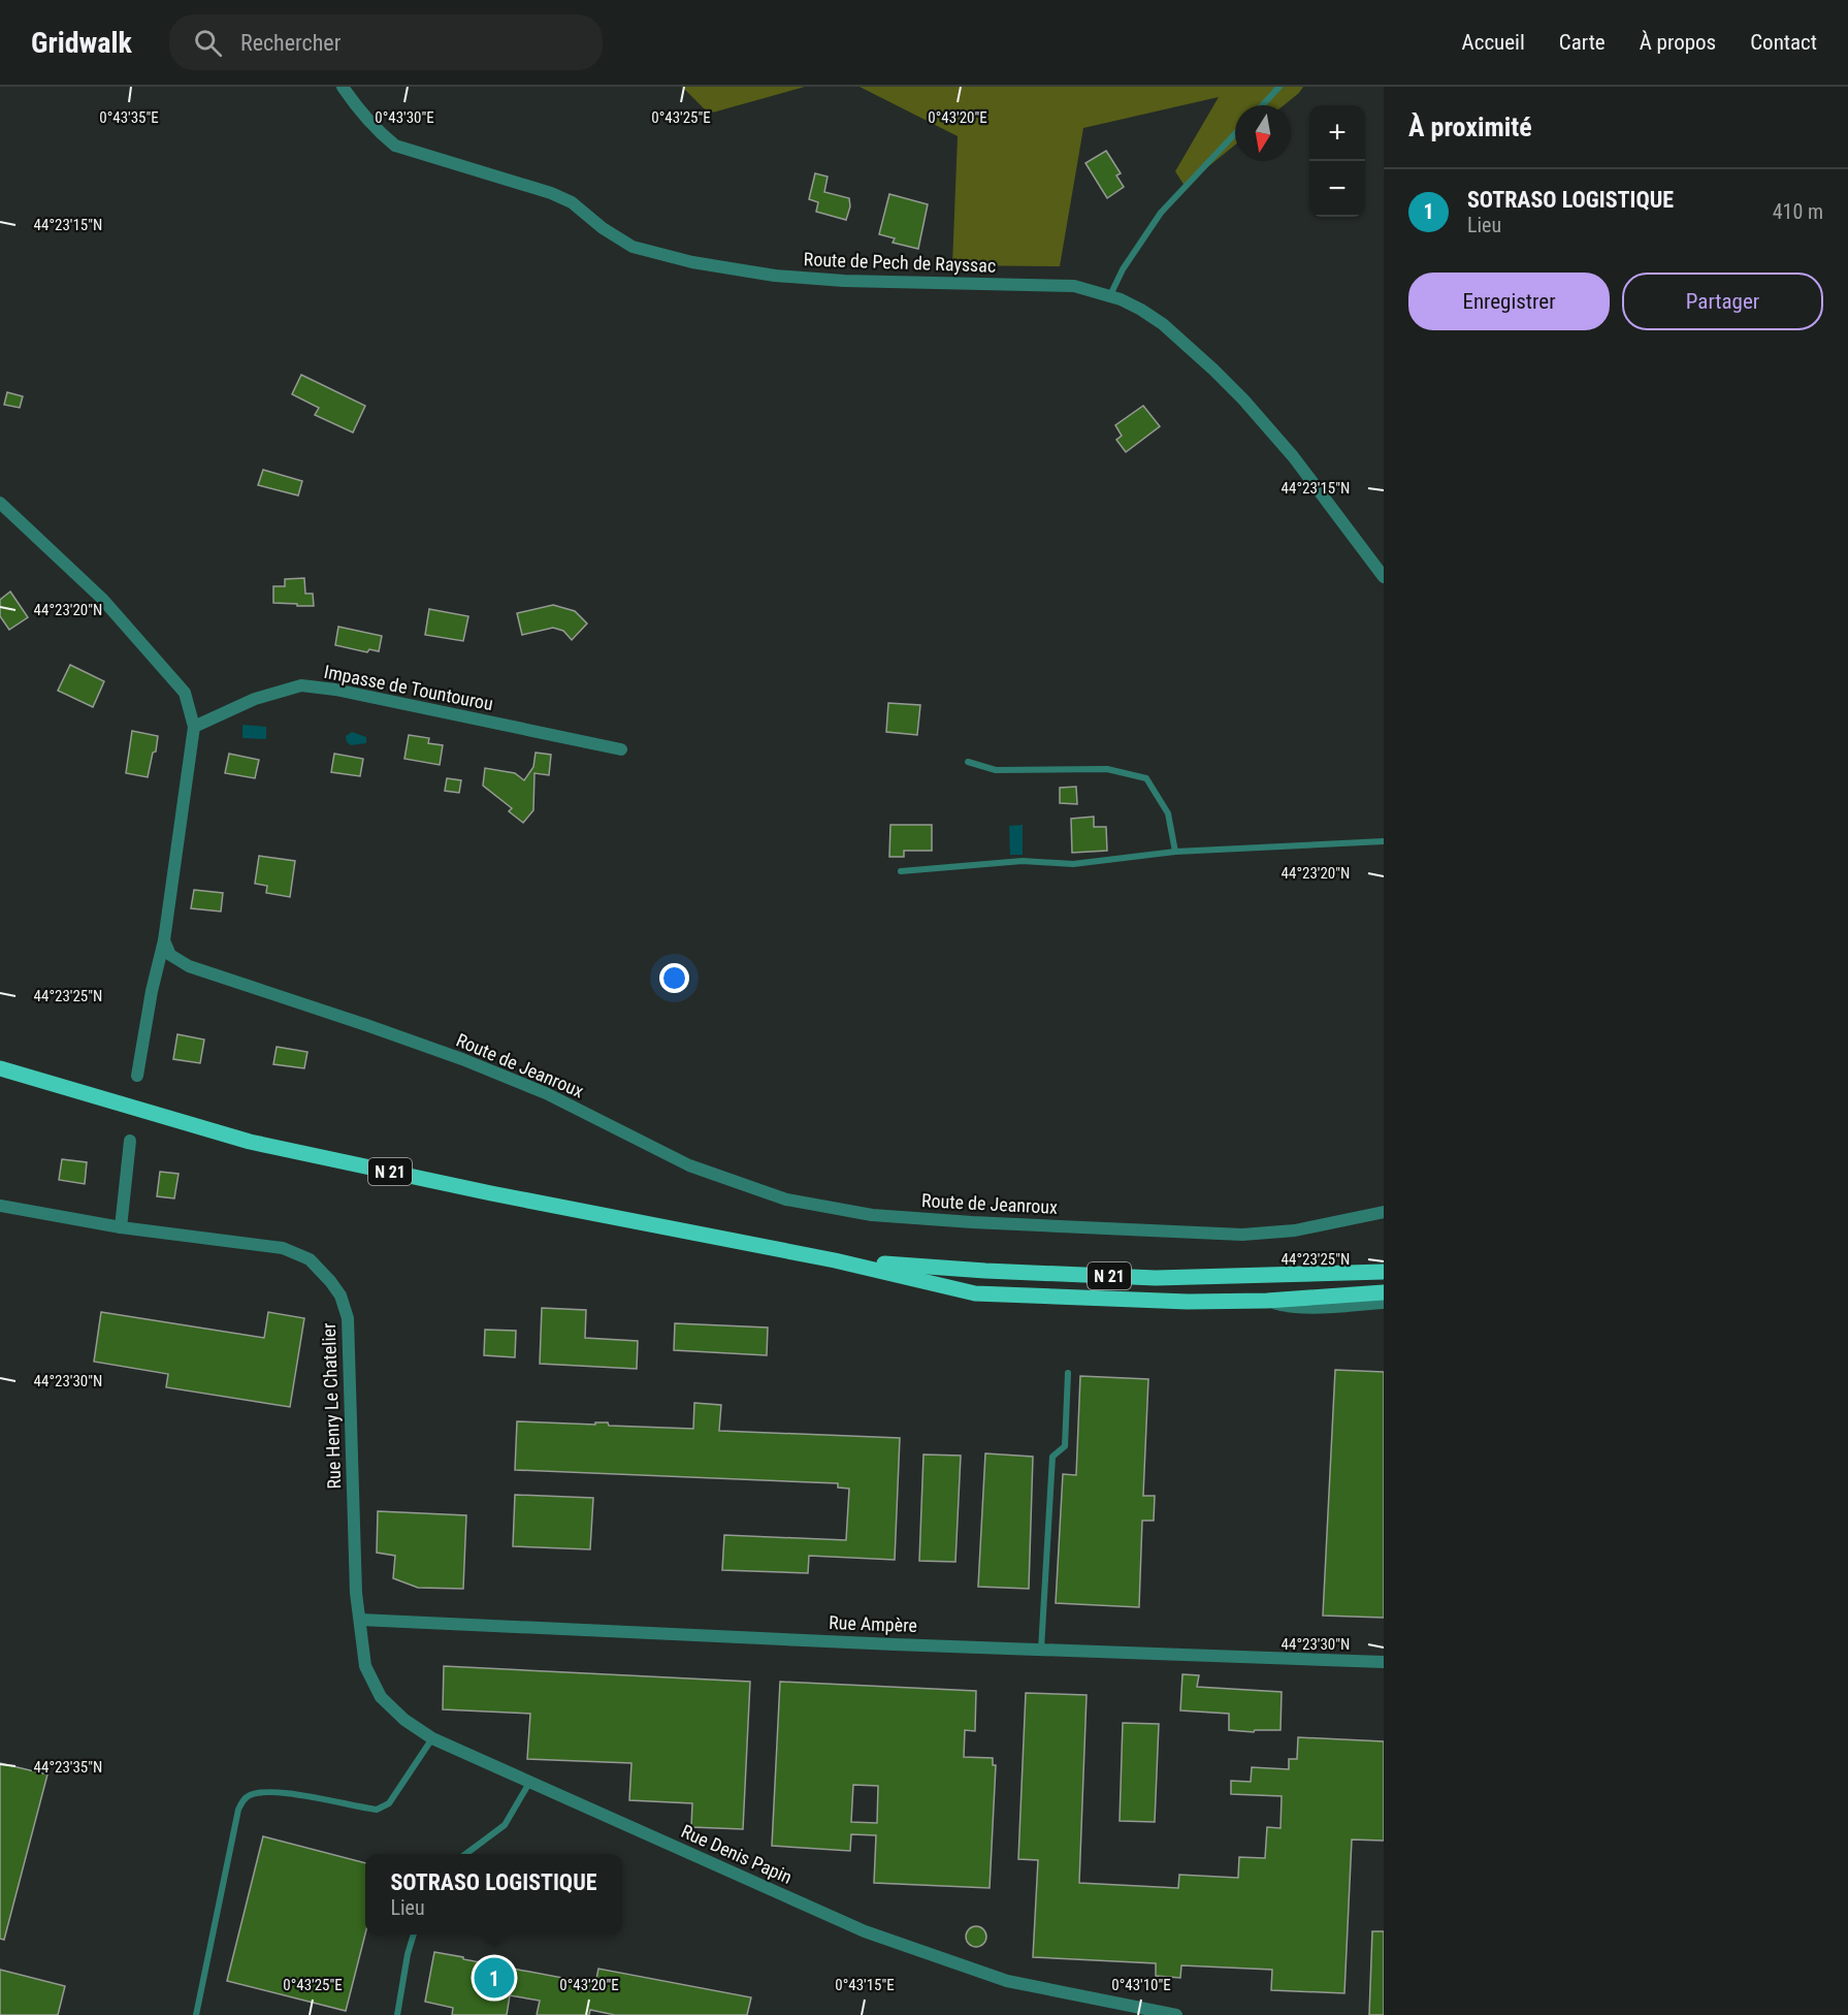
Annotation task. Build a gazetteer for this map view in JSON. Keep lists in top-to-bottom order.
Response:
{
  "streets": {
    "main road": ["N 21"],
    "street": [
      "Route de Pech de Rayssac",
      "Impasse de Tountourou",
      "Route de Jeanroux",
      "Rue Henry Le Chatelier",
      "Rue Ampère",
      "Rue Denis Papin"
    ]
  },
  "crossings": [
    ["Rue Henry Le Chatelier", "Rue Ampère"],
    ["Rue Henry Le Chatelier", "Rue Denis Papin"],
    ["Rue Ampère", "Rue Denis Papin"]
  ],
  "north": "bottom",
  "page": {
    "header": "Gridwalk",
    "search": "Rechercher",
    "nav": [
      "Accueil",
      "Carte",
      "À propos",
      "Contact"
    ],
    "heading": "À proximité",
    "map_buttons": ["+", "−"],
    "list": [
      {
        "mark": "1",
        "name": "SOTRASO LOGISTIQUE",
        "note": "Lieu",
        "value": "410 m"
      }
    ],
    "buttons": ["Enregistrer", "Partager"],
    "popup": ["SOTRASO LOGISTIQUE", "Lieu"],
    "pins": "1"
  },
  "coordinates": [
    "0°43'35\"E",
    "0°43'30\"E",
    "0°43'25\"E",
    "0°43'20\"E",
    "44°23'15\"N",
    "44°23'20\"N",
    "44°23'25\"N",
    "44°23'30\"N",
    "44°23'35\"N",
    "0°43'15\"E",
    "0°43'10\"E"
  ]
}
